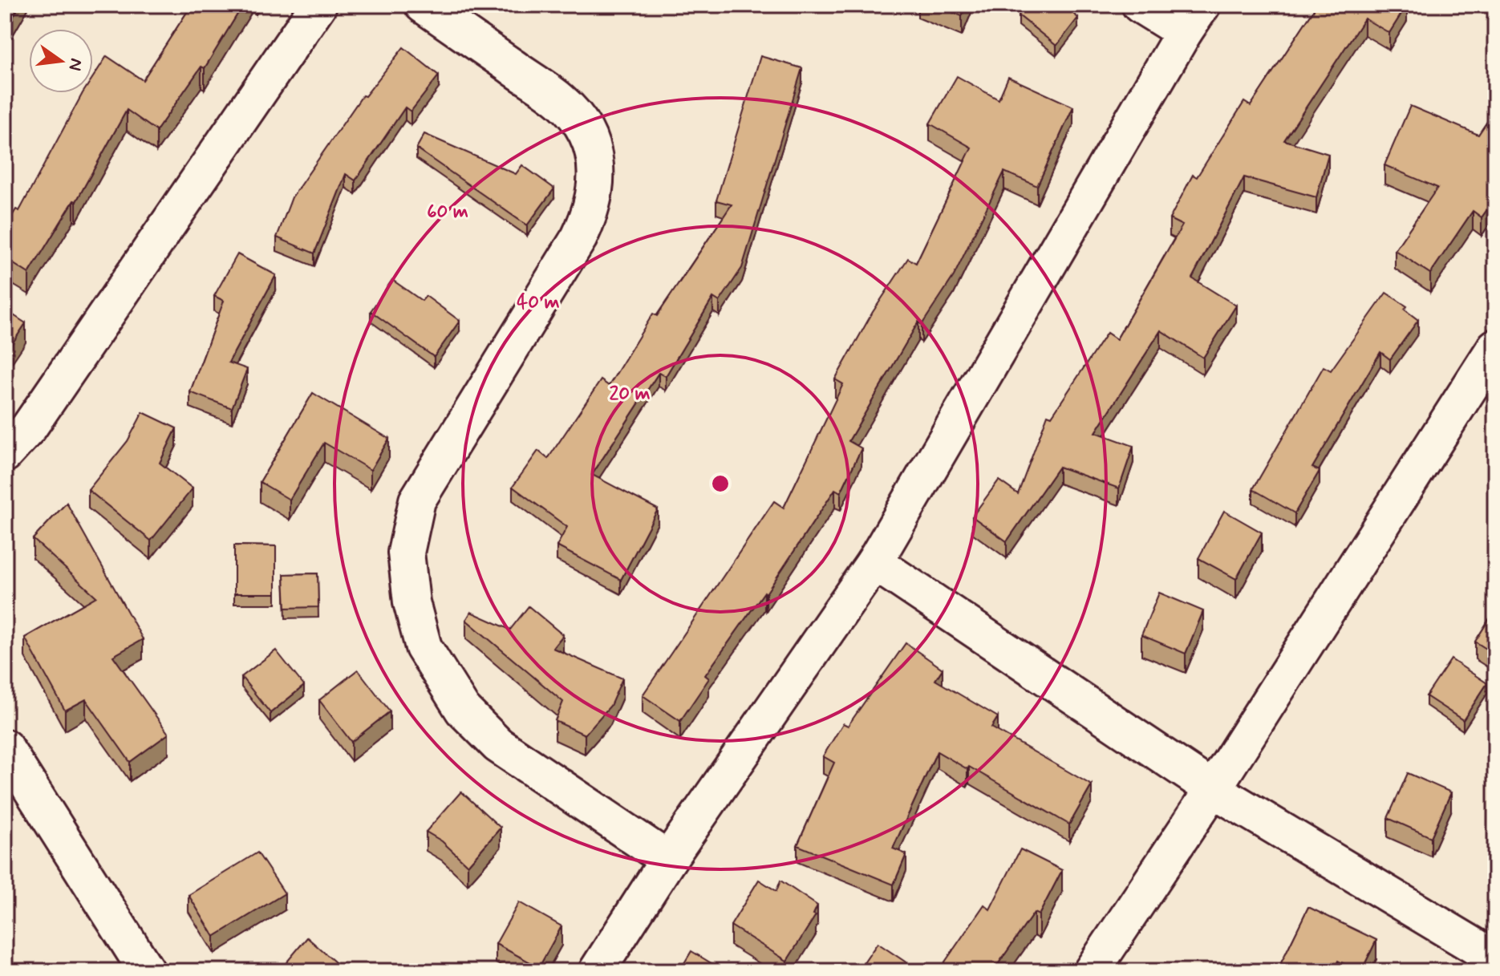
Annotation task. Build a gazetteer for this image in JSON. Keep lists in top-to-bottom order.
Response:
{
  "north": "right",
  "rings": ["60 m", "40 m", "20 m"]
}
